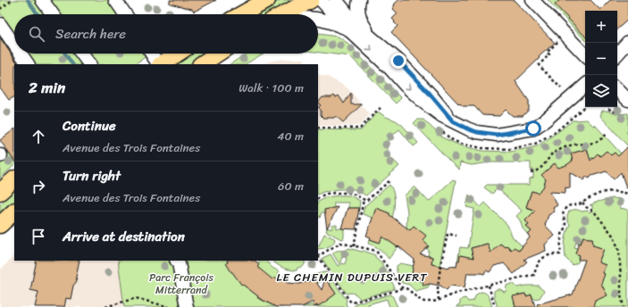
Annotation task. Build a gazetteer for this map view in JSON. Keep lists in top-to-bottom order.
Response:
{
  "districts": ["LE CHEMIN DUPUIS VERT"],
  "parks": ["Parc François Mitterrand"],
  "page": {
    "map_buttons": ["+", "−"],
    "search": "Search here",
    "heading": ["2 min", "Walk · 100 m"],
    "list": [
      ["Continue", "Avenue des Trois Fontaines", "40 m"],
      ["Turn right", "Avenue des Trois Fontaines", "60 m"],
      "Arrive at destination"
    ]
  }
}
